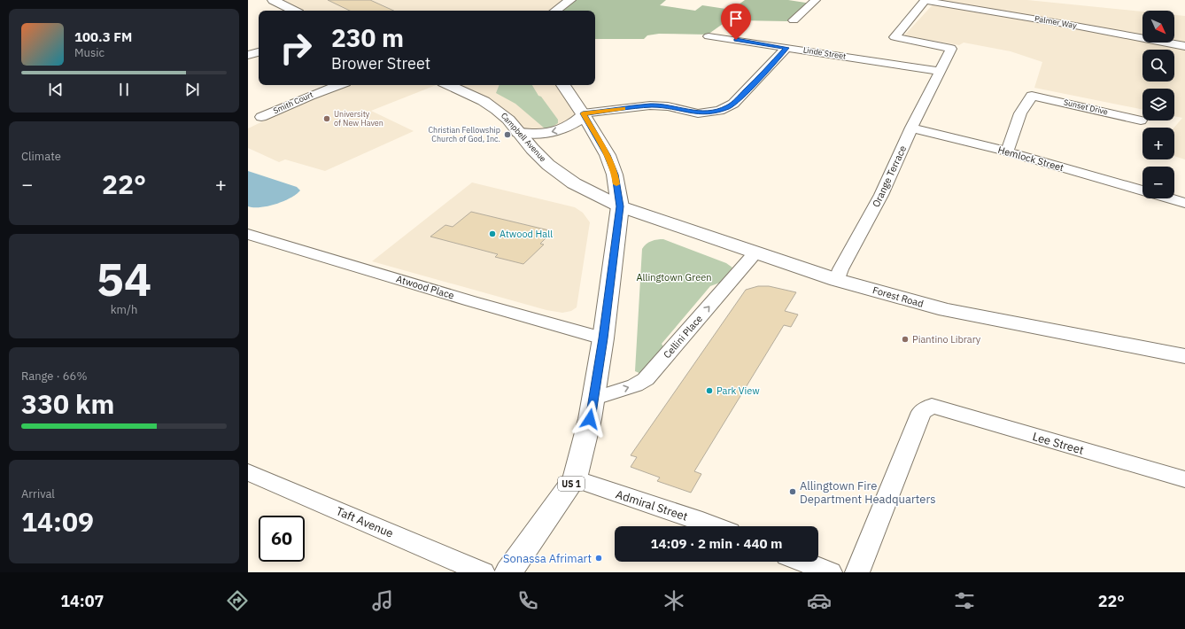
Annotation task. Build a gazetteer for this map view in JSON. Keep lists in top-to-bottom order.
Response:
{
  "streets": {
    "main road": ["Campbell Avenue", "Forest Road", "US 1"],
    "street": [
      "Palmer Way",
      "Linde Street",
      "Smith Court",
      "Sunset Drive",
      "Hemlock Street",
      "Orange Terrace",
      "Atwood Place",
      "Cellini Place",
      "Lee Street",
      "Admiral Street",
      "Taft Avenue"
    ]
  },
  "crossings": [
    ["Palmer Way", "Orange Terrace"],
    ["Linde Street", "Orange Terrace"],
    ["Sunset Drive", "Hemlock Street"],
    ["Campbell Avenue", "Forest Road"],
    ["Campbell Avenue", "US 1"],
    ["Hemlock Street", "Orange Terrace"],
    ["Orange Terrace", "Forest Road"],
    ["Atwood Place", "US 1"],
    ["Forest Road", "Cellini Place"],
    ["Forest Road", "US 1"],
    ["Cellini Place", "US 1"],
    ["US 1", "Admiral Street"]
  ],
  "one_way": ["Cellini Place"],
  "parks": ["Allingtown Green"],
  "places": [
    "University of New Haven",
    "Christian Fellowship Church of God, Inc.",
    "Atwood Hall",
    "Piantino Library",
    "Park View",
    "Allingtown Fire Department Headquarters",
    "Sonassa Afrimart"
  ],
  "north": "bottom right",
  "page": {
    "map_buttons": ["+", "−"],
    "turn": ["230 m", "Brower Street"],
    "song": ["100.3 FM", "Music"],
    "tile": [
      "Climate",
      ["54", "km/h"],
      ["Range · 66%", "330 km"],
      ["Arrival", "14:09"]
    ],
    "heat": ["−", "22°", "+"],
    "limit": "60",
    "trip": "14:09 · 2 min · 440 m",
    "tabs": ["14:07", "22°"]
  }
}
